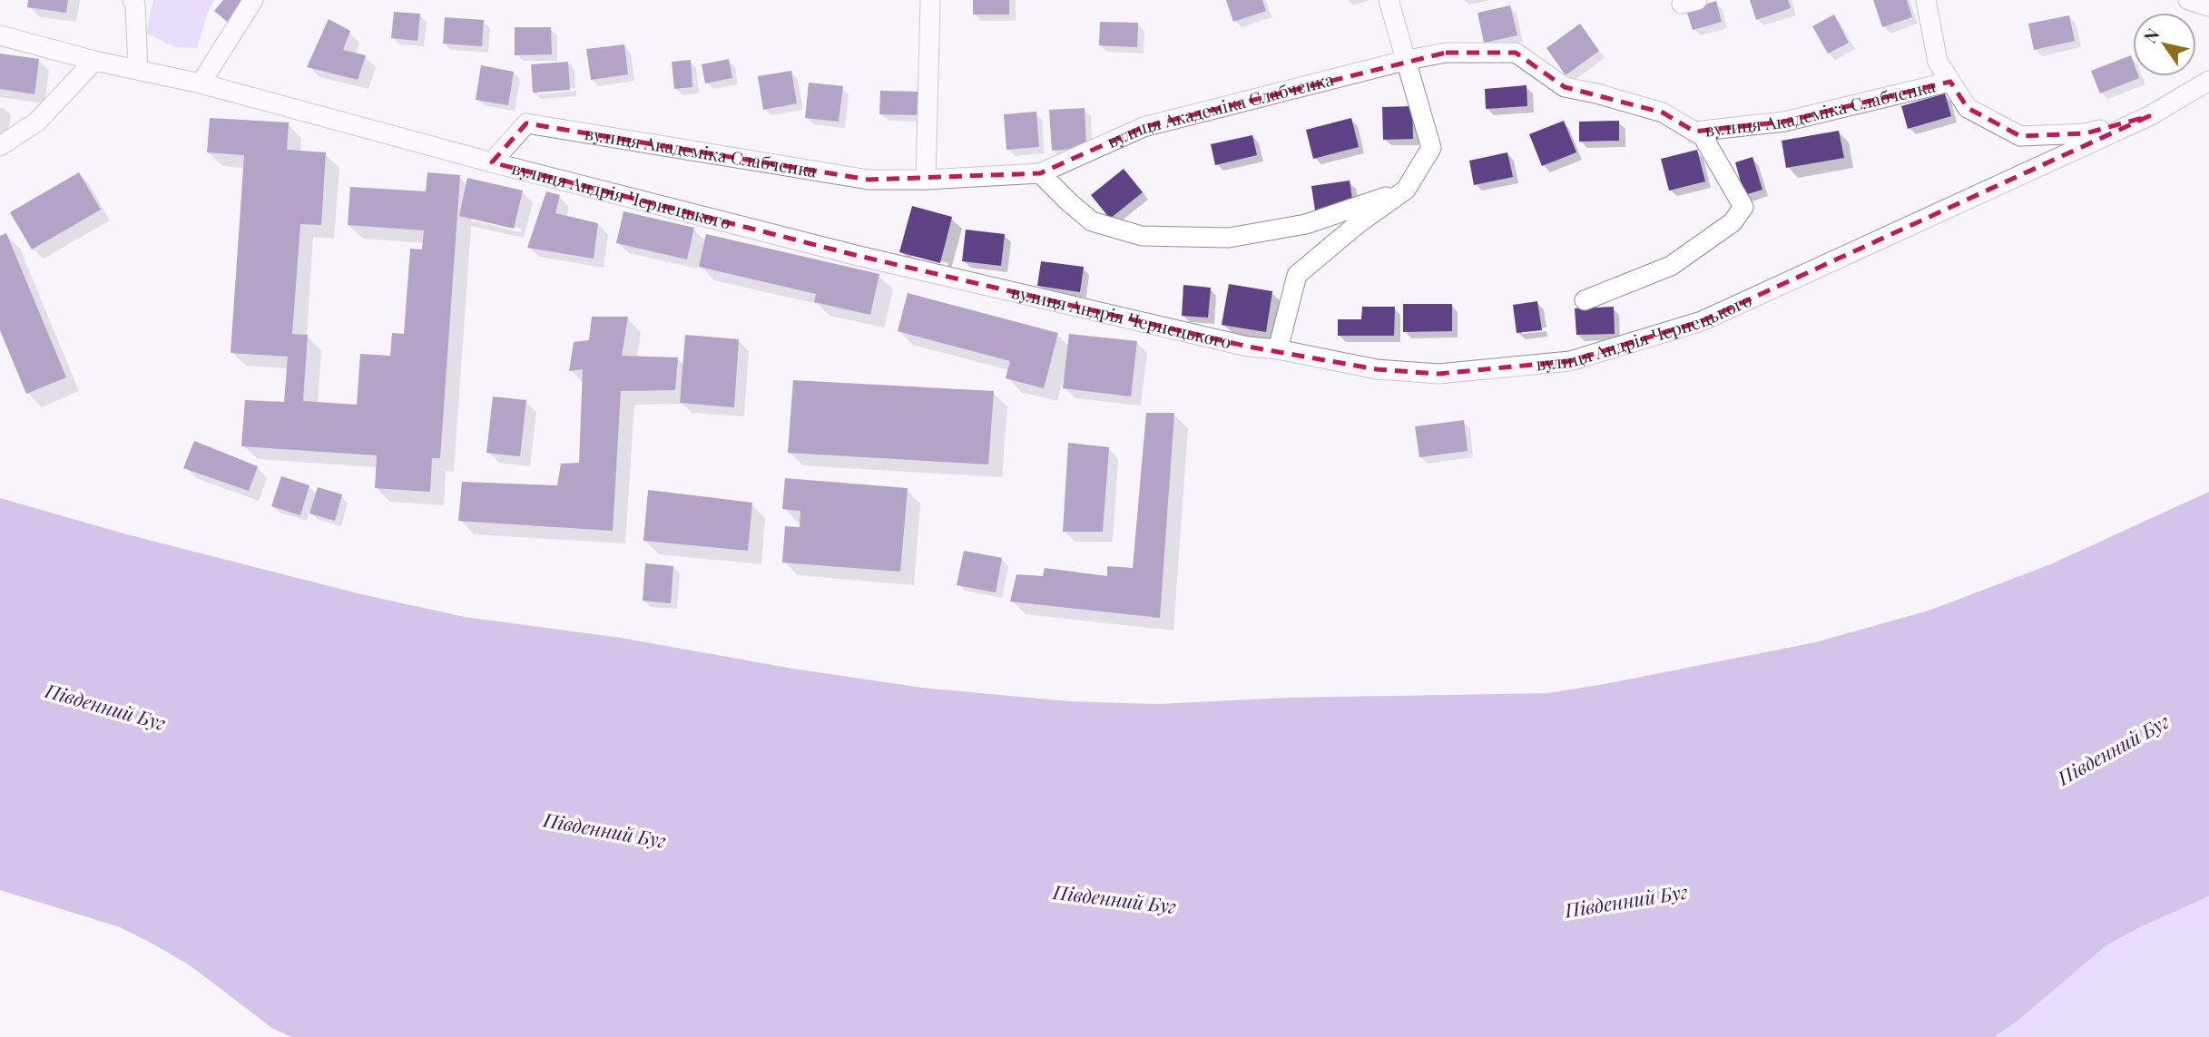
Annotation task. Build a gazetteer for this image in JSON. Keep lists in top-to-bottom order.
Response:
{
  "streets": {
    "street": ["вулиця Академіка Слабченка", "вулиця Андрія Чернецького"]
  },
  "crossings": [
    ["вулиця Академіка Слабченка", "вулиця Андрія Чернецького"]
  ],
  "water": ["Південний Буг"],
  "north": "top left"
}
